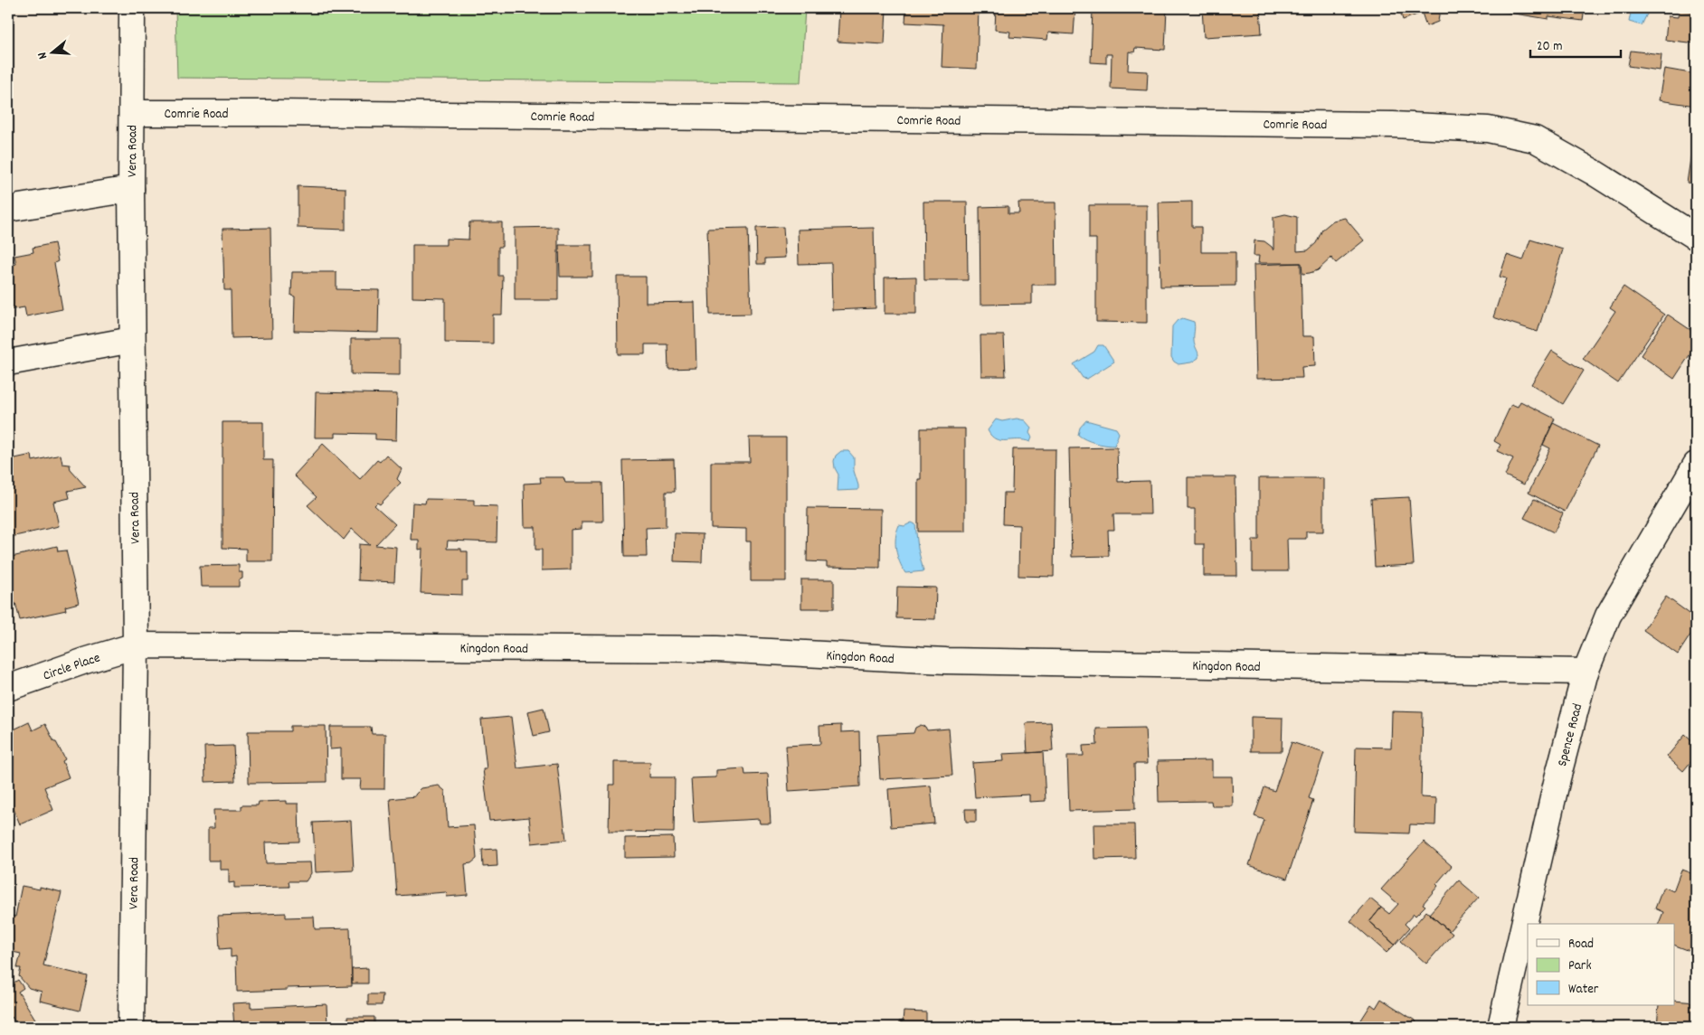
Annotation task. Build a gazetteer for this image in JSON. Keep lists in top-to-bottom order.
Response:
{
  "streets": {
    "street": [
      "Comrie Road",
      "Vera Road",
      "Kingdon Road",
      "Circle Place",
      "Spence Road"
    ]
  },
  "crossings": [
    ["Comrie Road", "Vera Road"],
    ["Vera Road", "Kingdon Road"],
    ["Vera Road", "Circle Place"],
    ["Kingdon Road", "Circle Place"],
    ["Kingdon Road", "Spence Road"]
  ],
  "legend": ["Road", "Park", "Water"],
  "scale_bar": "20 m",
  "north": "left"
}
